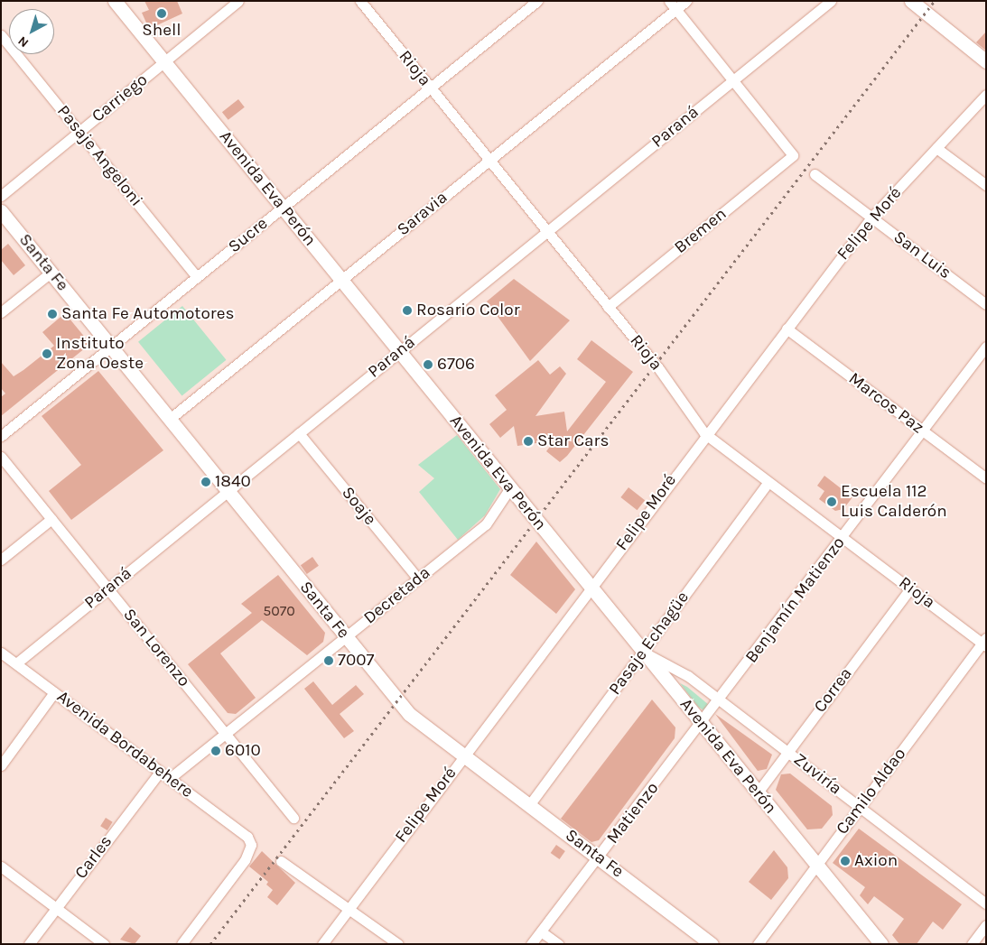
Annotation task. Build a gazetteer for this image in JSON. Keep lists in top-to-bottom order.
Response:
{
  "streets": {
    "main road": ["Avenida Eva Perón", "Santa Fe"],
    "street": [
      "Rioja",
      "Carriego",
      "Paraná",
      "Pasaje Angeloni",
      "Saravia",
      "Felipe Moré",
      "Bremen",
      "Sucre",
      "San Luis",
      "Marcos Paz",
      "Soaje",
      "Decretada",
      "Benjamín Matienzo",
      "Pasaje Echagüe",
      "San Lorenzo",
      "Correa",
      "Avenida Bordabehere",
      "Zuviría",
      "Camilo Aldao",
      "Matienzo",
      "Carles"
    ]
  },
  "crossings": [
    ["Rioja", "Paraná"],
    ["Rioja", "Saravia"],
    ["Rioja", "Felipe Moré"],
    ["Rioja", "Bremen"],
    ["Rioja", "Sucre"],
    ["Rioja", "Benjamín Matienzo"],
    ["Rioja", "Pasaje Echagüe"],
    ["Rioja", "Correa"],
    ["Rioja", "Camilo Aldao"],
    ["Carriego", "Pasaje Angeloni"],
    ["Carriego", "Avenida Eva Perón"],
    ["Paraná", "Avenida Eva Perón"],
    ["Paraná", "Bremen"],
    ["Paraná", "Santa Fe"],
    ["Paraná", "Soaje"],
    ["Paraná", "San Lorenzo"],
    ["Paraná", "Avenida Bordabehere"],
    ["Pasaje Angeloni", "Sucre"],
    ["Avenida Eva Perón", "Saravia"],
    ["Avenida Eva Perón", "Felipe Moré"],
    ["Avenida Eva Perón", "Sucre"],
    ["Avenida Eva Perón", "Decretada"],
    ["Avenida Eva Perón", "Benjamín Matienzo"],
    ["Avenida Eva Perón", "Pasaje Echagüe"],
    ["Avenida Eva Perón", "Correa"],
    ["Avenida Eva Perón", "Zuviría"],
    ["Avenida Eva Perón", "Camilo Aldao"],
    ["Avenida Eva Perón", "Matienzo"],
    ["Saravia", "Santa Fe"],
    ["Felipe Moré", "San Luis"],
    ["Felipe Moré", "Santa Fe"],
    ["Felipe Moré", "Marcos Paz"],
    ["Sucre", "Santa Fe"],
    ["Santa Fe", "Decretada"],
    ["Santa Fe", "Pasaje Echagüe"],
    ["Santa Fe", "Matienzo"],
    ["Marcos Paz", "Benjamín Matienzo"],
    ["Soaje", "Decretada"],
    ["Decretada", "San Lorenzo"],
    ["Decretada", "Avenida Bordabehere"],
    ["Benjamín Matienzo", "Zuviría"],
    ["Benjamín Matienzo", "Matienzo"],
    ["Pasaje Echagüe", "Zuviría"],
    ["Correa", "Zuviría"],
    ["Avenida Bordabehere", "Carles"],
    ["Zuviría", "Camilo Aldao"]
  ],
  "places": [
    "Shell",
    "Rosario Color",
    "Santa Fe Automotores",
    "Instituto Zona Oeste",
    "6706",
    "Star Cars",
    "1840",
    "Escuela 112 Luis Calderón",
    "7007",
    "6010",
    "Axion"
  ],
  "house_numbers": ["5070"],
  "north": "bottom left"
}
